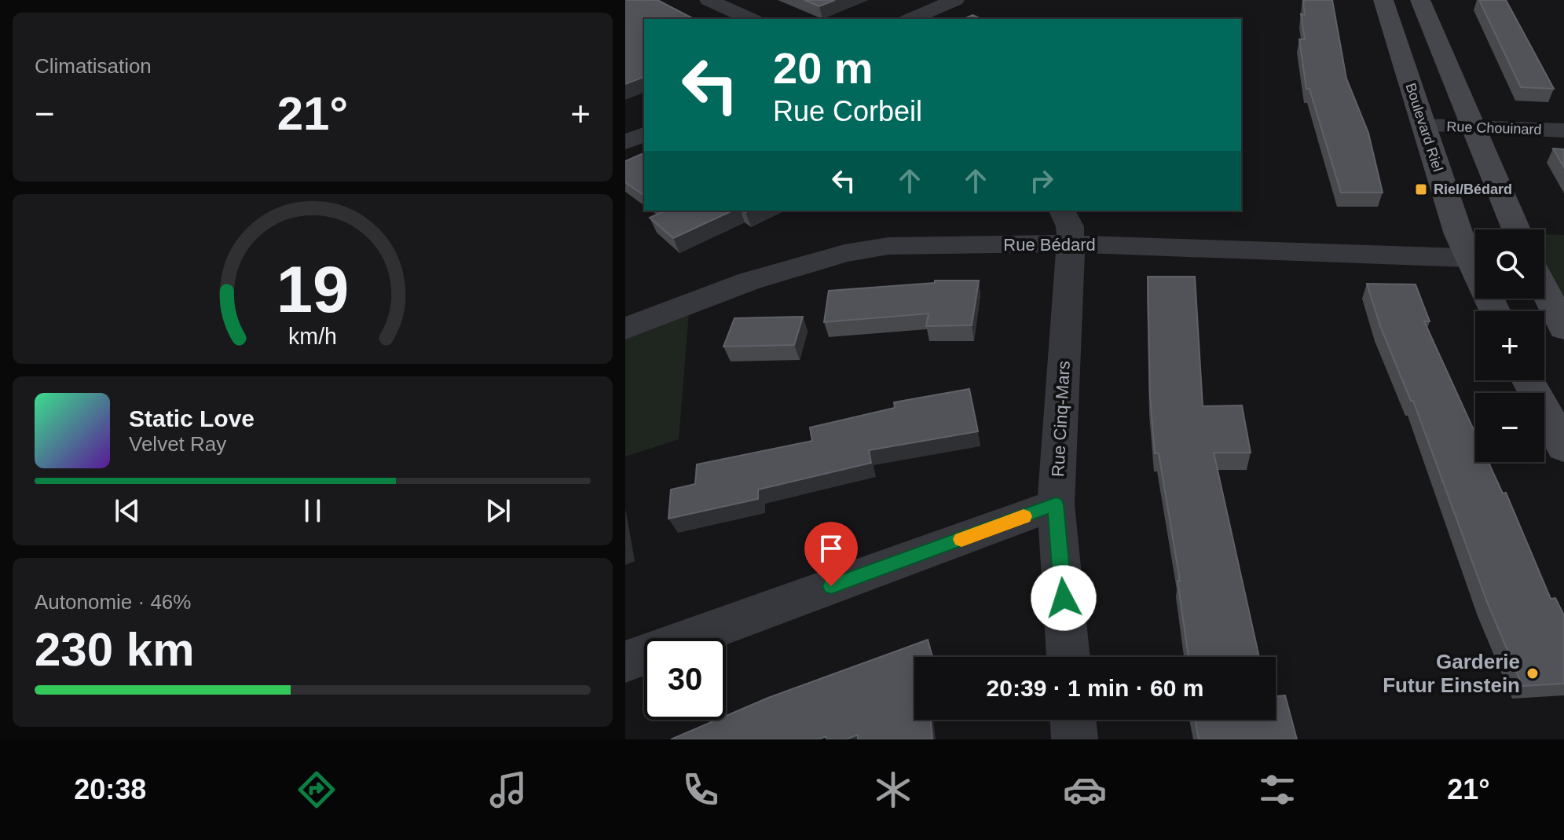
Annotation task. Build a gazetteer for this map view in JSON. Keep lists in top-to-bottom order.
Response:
{
  "streets": {
    "street": [
      "Boulevard Riel",
      "Rue Chouinard",
      "Rue Bédard",
      "Rue Cinq-Mars"
    ]
  },
  "crossings": [
    ["Boulevard Riel", "Rue Chouinard"],
    ["Rue Bédard", "Rue Cinq-Mars"]
  ],
  "places": {
    "transit": ["Riel/Bédard"],
    "other": ["Garderie Futur Einstein"]
  },
  "page": {
    "tile": [
      "Climatisation",
      ["Autonomie · 46%", "230 km"]
    ],
    "turn": ["20 m", "Rue Corbeil"],
    "heat": ["−", "21°", "+"],
    "map_buttons": ["+", "−"],
    "song": ["Static Love", "Velvet Ray"],
    "limit": "30",
    "trip": "20:39 · 1 min · 60 m",
    "tabs": ["20:38", "21°"],
    "gauge": ["19", "km/h"]
  }
}
